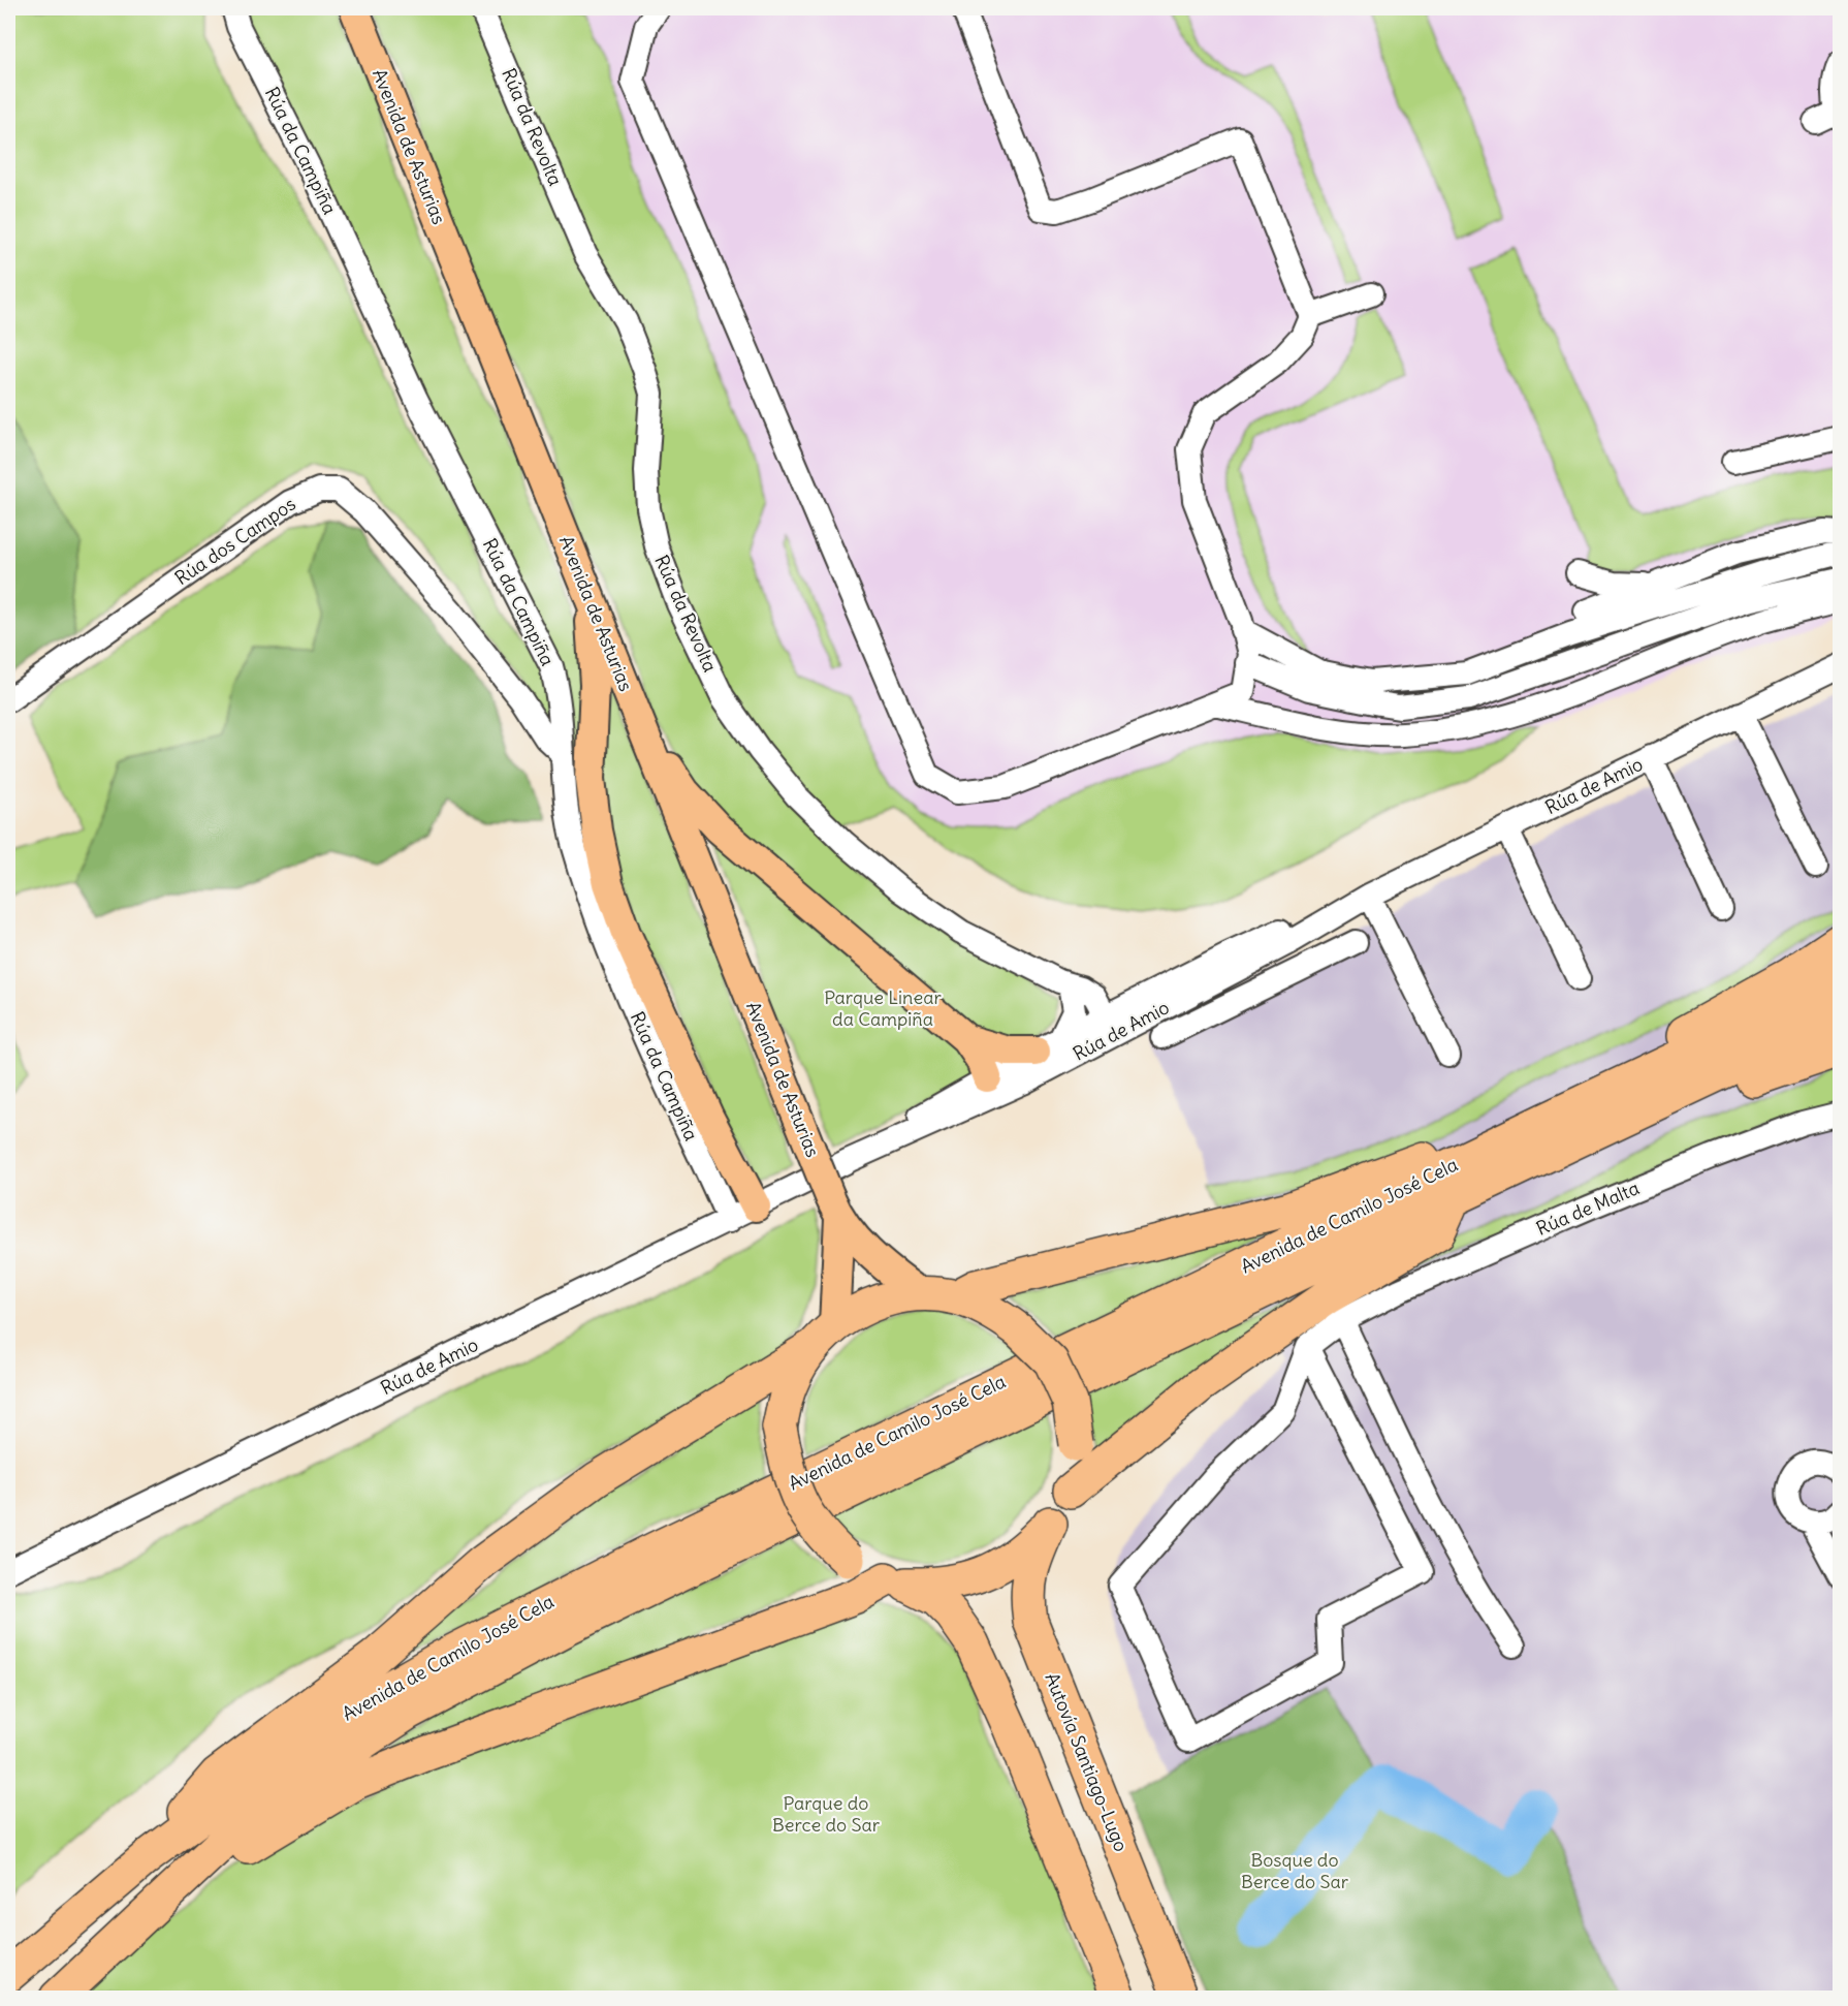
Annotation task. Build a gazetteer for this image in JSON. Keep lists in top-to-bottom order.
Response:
{
  "streets": {
    "highway": ["Avenida de Camilo José Cela", "Autovía Santiago-Lugo"],
    "main road": ["Avenida de Asturias"],
    "street": [
      "Rúa da Revolta",
      "Rúa da Campiña",
      "Rúa dos Campos",
      "Rúa de Amio",
      "Rúa de Malta"
    ]
  },
  "crossings": [
    ["Rúa da Revolta", "Rúa de Amio"],
    ["Rúa da Campiña", "Rúa dos Campos"],
    ["Rúa da Campiña", "Rúa de Amio"]
  ],
  "parks": ["Parque Linear da Campiña", "Parque do Berce do Sar", "Bosque do Berce do Sar"]
}
